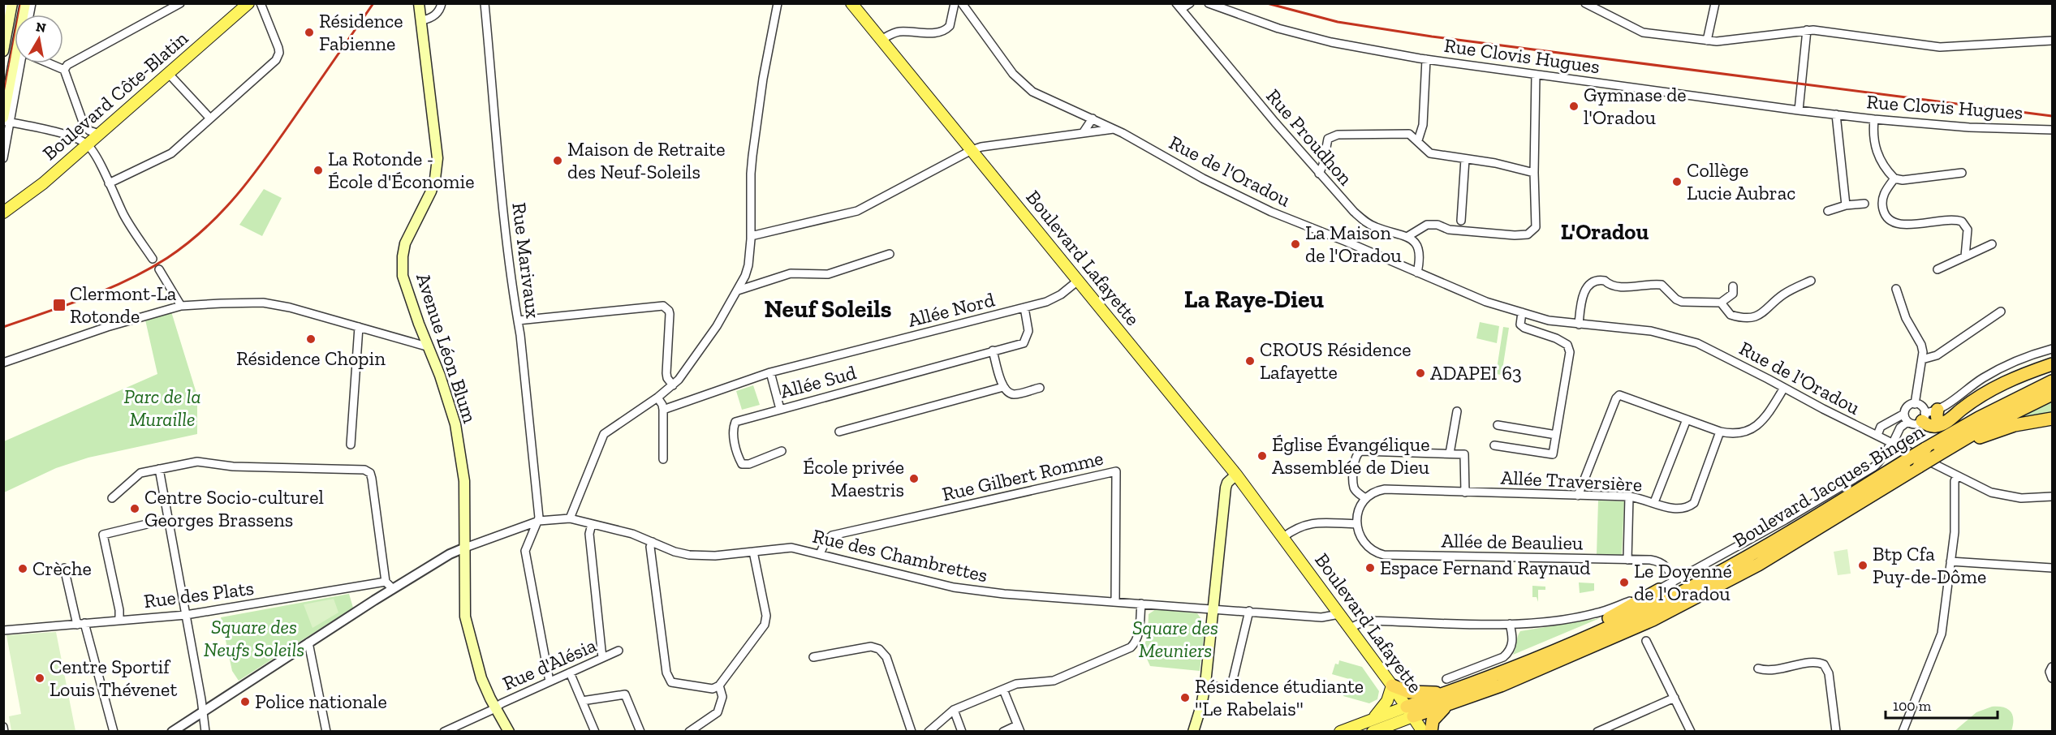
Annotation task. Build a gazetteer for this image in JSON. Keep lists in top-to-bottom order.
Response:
{
  "streets": {
    "highway": ["Boulevard Jacques Bingen"],
    "main road": ["Boulevard Côte-Blatin", "Boulevard Lafayette", "Avenue Léon Blum"],
    "street": [
      "Rue Clovis Hugues",
      "Rue Proudhon",
      "Rue de l'Oradou",
      "Rue Marivaux",
      "Allée Nord",
      "Allée Sud",
      "Rue Gilbert Romme",
      "Allée Traversière",
      "Allée de Beaulieu",
      "Rue des Chambrettes",
      "Rue des Plats",
      "Rue d'Alésia"
    ]
  },
  "crossings": [
    ["Boulevard Lafayette", "Allée Nord"],
    ["Boulevard Lafayette", "Boulevard Jacques Bingen"],
    ["Boulevard Lafayette", "Allée de Beaulieu"],
    ["Boulevard Lafayette", "Rue des Chambrettes"],
    ["Rue Marivaux", "Rue des Chambrettes"],
    ["Allée Nord", "Allée Sud"],
    ["Avenue Léon Blum", "Rue des Chambrettes"],
    ["Avenue Léon Blum", "Rue d'Alésia"],
    ["Rue Gilbert Romme", "Rue des Chambrettes"]
  ],
  "districts": ["L'Oradou", "La Raye-Dieu", "Neuf Soleils"],
  "parks": ["Parc de la Muraille", "Square des Neufs Soleils", "Square des Meuniers"],
  "places": {
    "other": [
      "Résidence Fabienne",
      "Gymnase de l'Oradou",
      "Maison de Retraite des Neuf-Soleils",
      "La Rotonde - École d'Économie",
      "Collège Lucie Aubrac",
      "La Maison de l'Oradou",
      "Résidence Chopin",
      "CROUS Résidence Lafayette",
      "ADAPEI 63",
      "Église Évangélique Assemblée de Dieu",
      "École privée Maestris",
      "Centre Socio-culturel Georges Brassens",
      "Btp Cfa Puy-de-Dôme",
      "Espace Fernand Raynaud",
      "Crèche",
      "Le Doyenné de l'Oradou",
      "Centre Sportif Louis Thévenet",
      "Résidence étudiante ''Le Rabelais''",
      "Police nationale"
    ],
    "transit": ["Clermont-La Rotonde"]
  },
  "scale_bar": "100 m",
  "north": "top"
}
